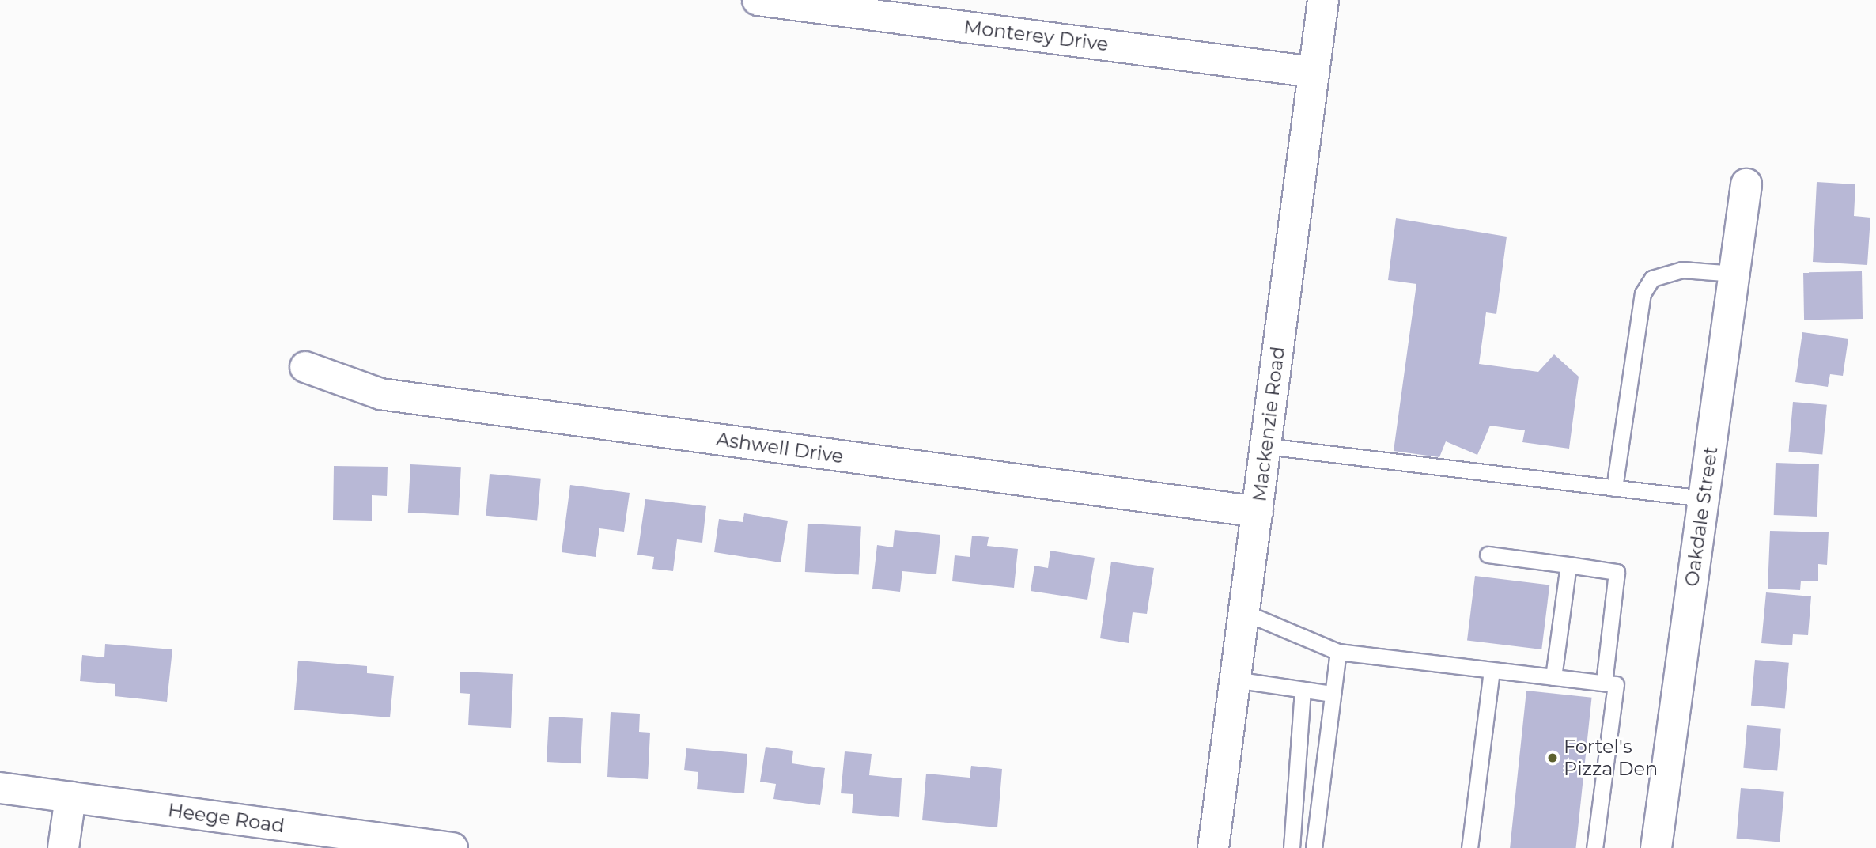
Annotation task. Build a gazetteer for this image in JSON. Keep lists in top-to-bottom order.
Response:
{
  "streets": {
    "street": [
      "Monterey Drive",
      "Mackenzie Road",
      "Ashwell Drive",
      "Oakdale Street",
      "Heege Road"
    ]
  },
  "crossings": [
    ["Monterey Drive", "Mackenzie Road"],
    ["Mackenzie Road", "Ashwell Drive"]
  ],
  "places": ["Fortel's Pizza Den"]
}
